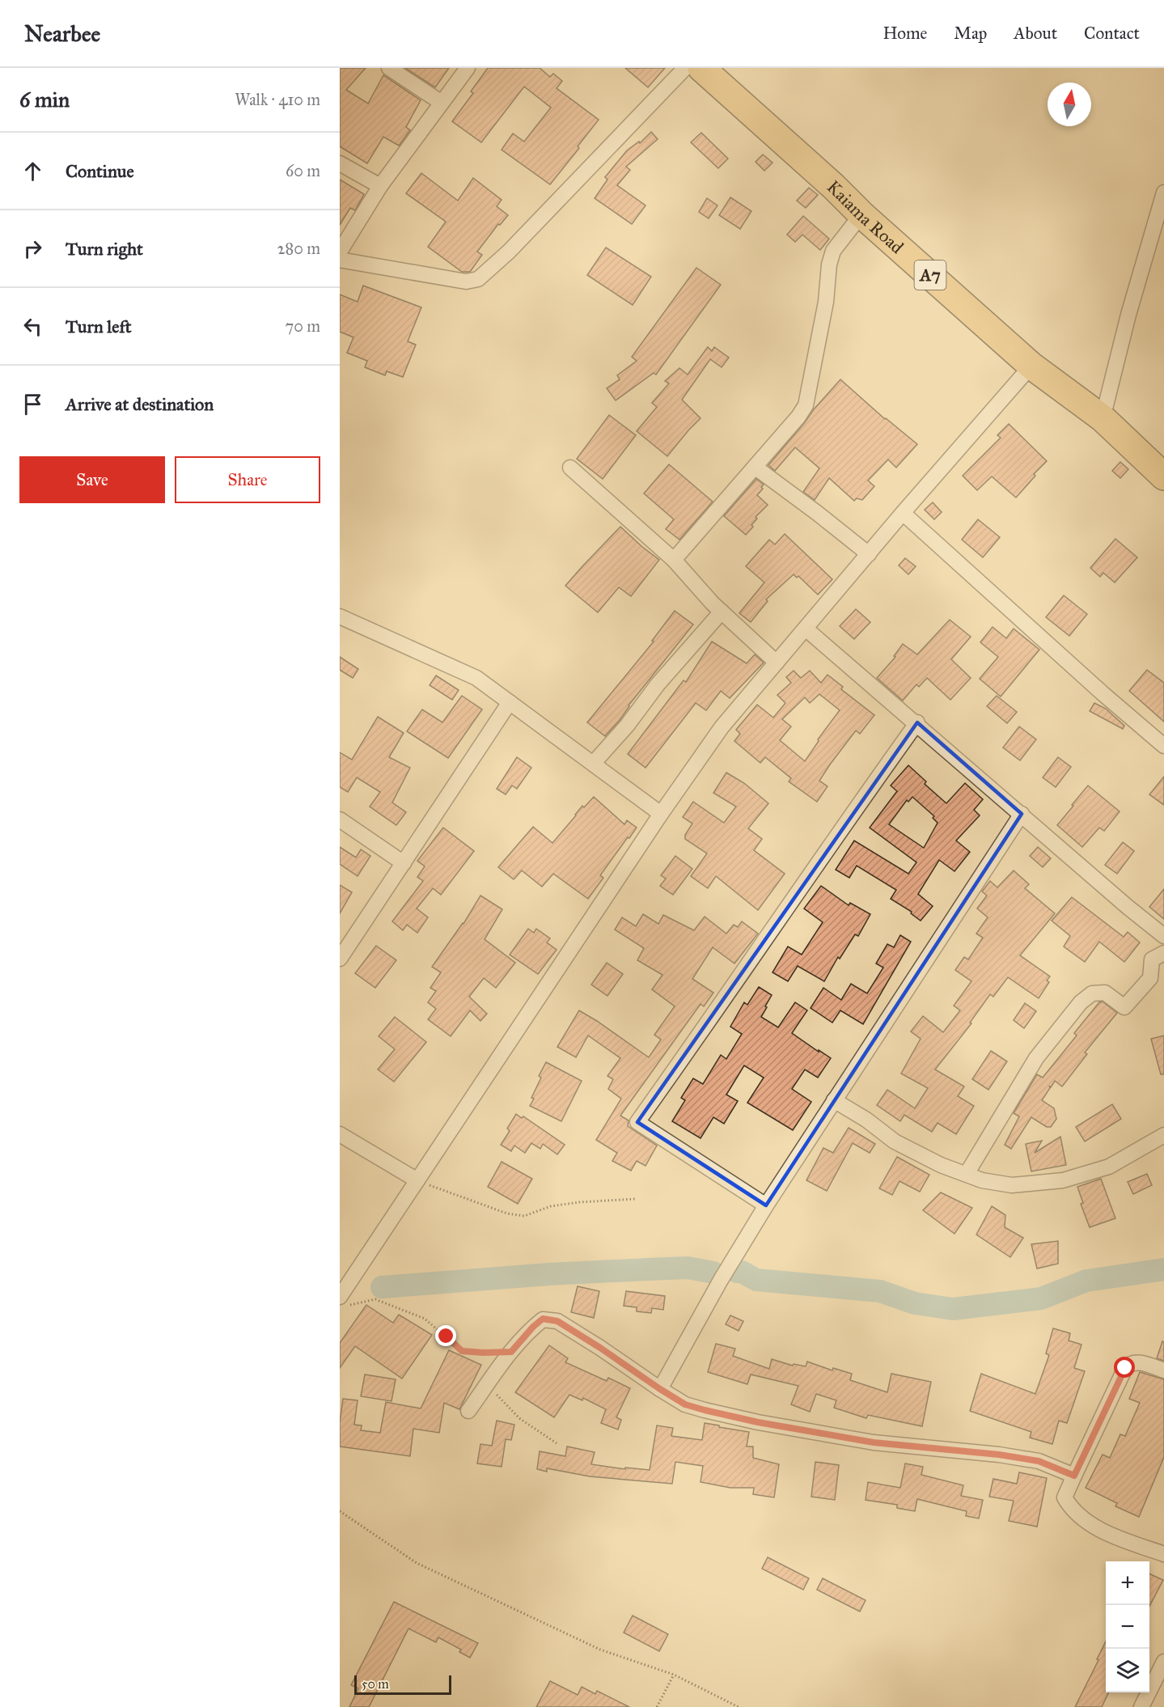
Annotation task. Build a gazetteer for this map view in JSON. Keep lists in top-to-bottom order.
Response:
{
  "streets": {
    "highway": ["Kaiama Road", "A7"]
  },
  "scale_bar": "50 m",
  "north": "top",
  "page": {
    "header": "Nearbee",
    "nav": [
      "Home",
      "Map",
      "About",
      "Contact"
    ],
    "heading": ["6 min", "Walk · 410 m"],
    "list": [
      ["Continue", "60 m"],
      ["Turn right", "280 m"],
      ["Turn left", "70 m"],
      "Arrive at destination"
    ],
    "buttons": ["Save", "Share"],
    "map_buttons": ["+", "−"],
    "scale": "50 m"
  }
}
